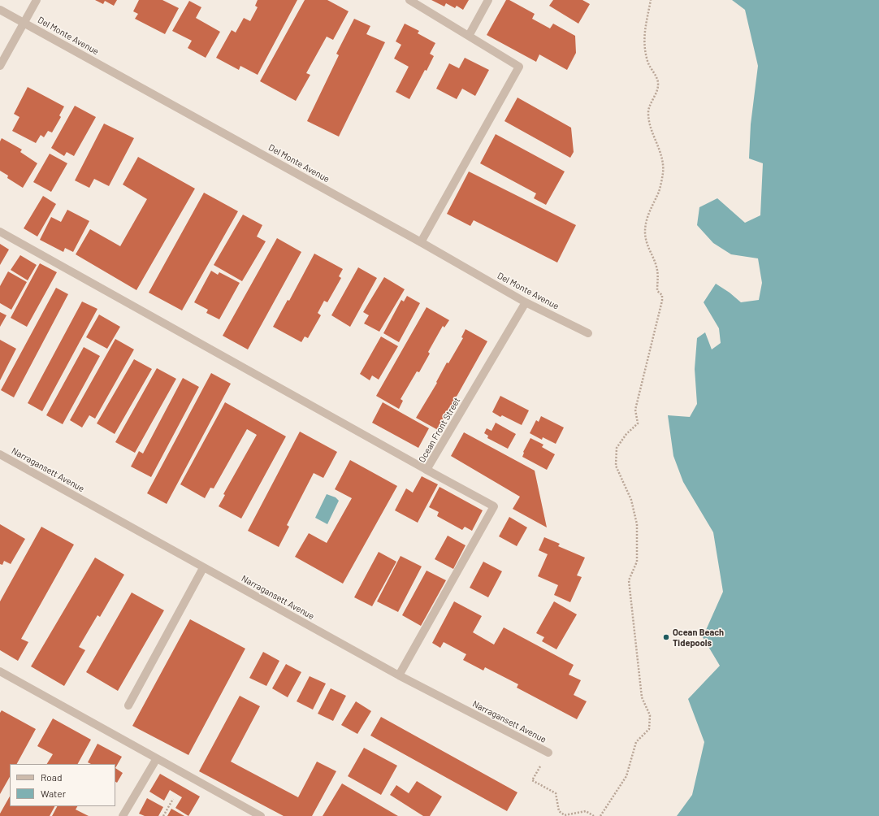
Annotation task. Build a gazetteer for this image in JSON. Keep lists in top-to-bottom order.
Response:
{
  "streets": {
    "street": ["Del Monte Avenue", "Ocean Front Street", "Narragansett Avenue"]
  },
  "crossings": [
    ["Del Monte Avenue", "Ocean Front Street"],
    ["Ocean Front Street", "Narragansett Avenue"]
  ],
  "places": ["Ocean Beach Tidepools"],
  "legend": ["Road", "Water"]
}
